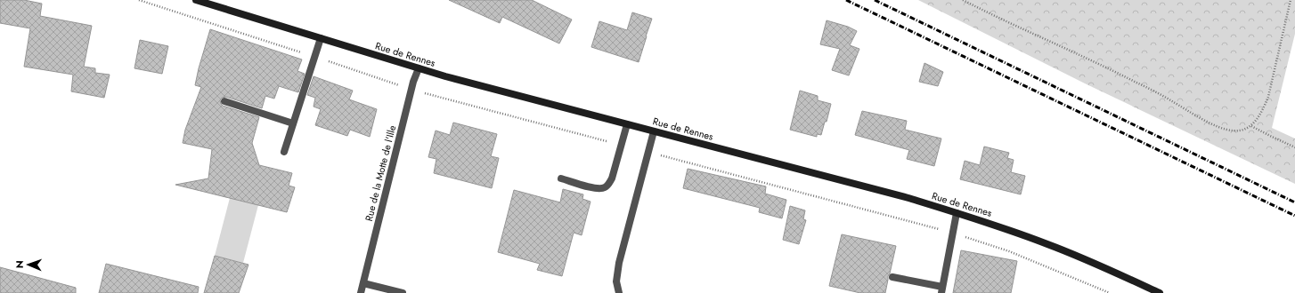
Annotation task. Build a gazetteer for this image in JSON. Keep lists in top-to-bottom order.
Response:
{
  "streets": {
    "main road": ["Rue de Rennes"],
    "street": ["Rue de la Motte de l'Ille"]
  },
  "crossings": [
    ["Rue de Rennes", "Rue de la Motte de l'Ille"]
  ],
  "north": "left"
}
